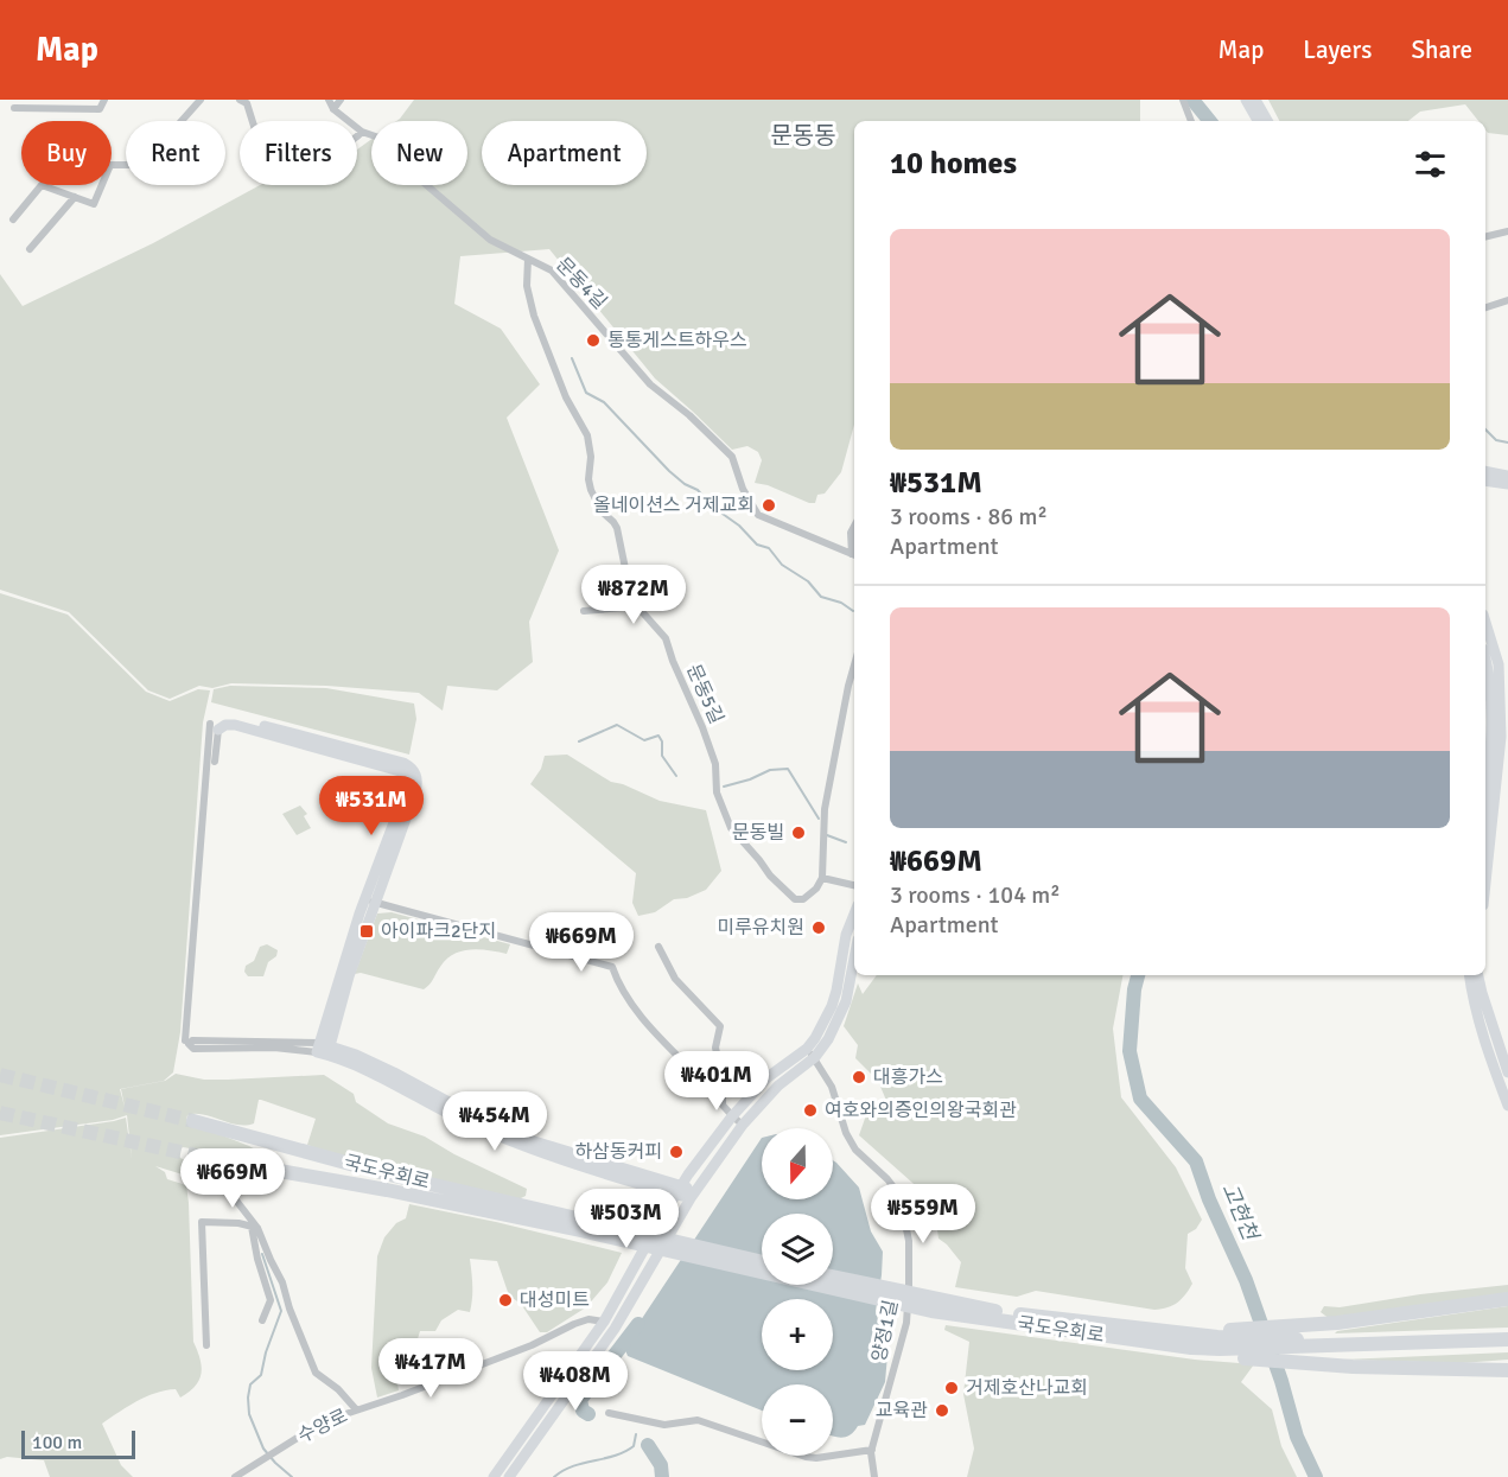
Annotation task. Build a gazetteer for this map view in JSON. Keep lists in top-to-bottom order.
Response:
{
  "streets": {
    "highway": ["국도우회로"],
    "street": [
      "문동4길",
      "문동5길",
      "양정1길",
      "수양로"
    ]
  },
  "crossings": [
    ["문동4길", "문동5길"]
  ],
  "districts": ["문동동"],
  "water": ["고현천"],
  "places": {
    "other": [
      "통통게스트하우스",
      "올네이션스 거제교회",
      "문동빌",
      "미루유치원",
      "대흥가스",
      "여호와의증인의왕국회관",
      "하삼동커피",
      "대성미트",
      "거제호산나교회",
      "교육관"
    ],
    "transit": ["아이파크2단지"]
  },
  "scale_bar": "100 m",
  "north": "bottom",
  "page": {
    "header": "Map",
    "nav": ["Map", "Layers", "Share"],
    "chip": [
      "Buy",
      "Rent",
      "Filters",
      "New",
      "Apartment"
    ],
    "heading": "10 homes",
    "list": [
      {
        "name": "₩531M",
        "note": "3 rooms · 86 m² · Apartment"
      },
      {
        "name": "₩669M",
        "note": "3 rooms · 104 m² · Apartment"
      }
    ],
    "price": [
      "₩872M",
      "₩531M",
      "₩669M",
      "₩401M",
      "₩454M",
      "₩669M",
      "₩559M",
      "₩503M",
      "₩417M",
      "₩408M"
    ],
    "map_buttons": ["+", "−"],
    "scale": "100 m"
  }
}
